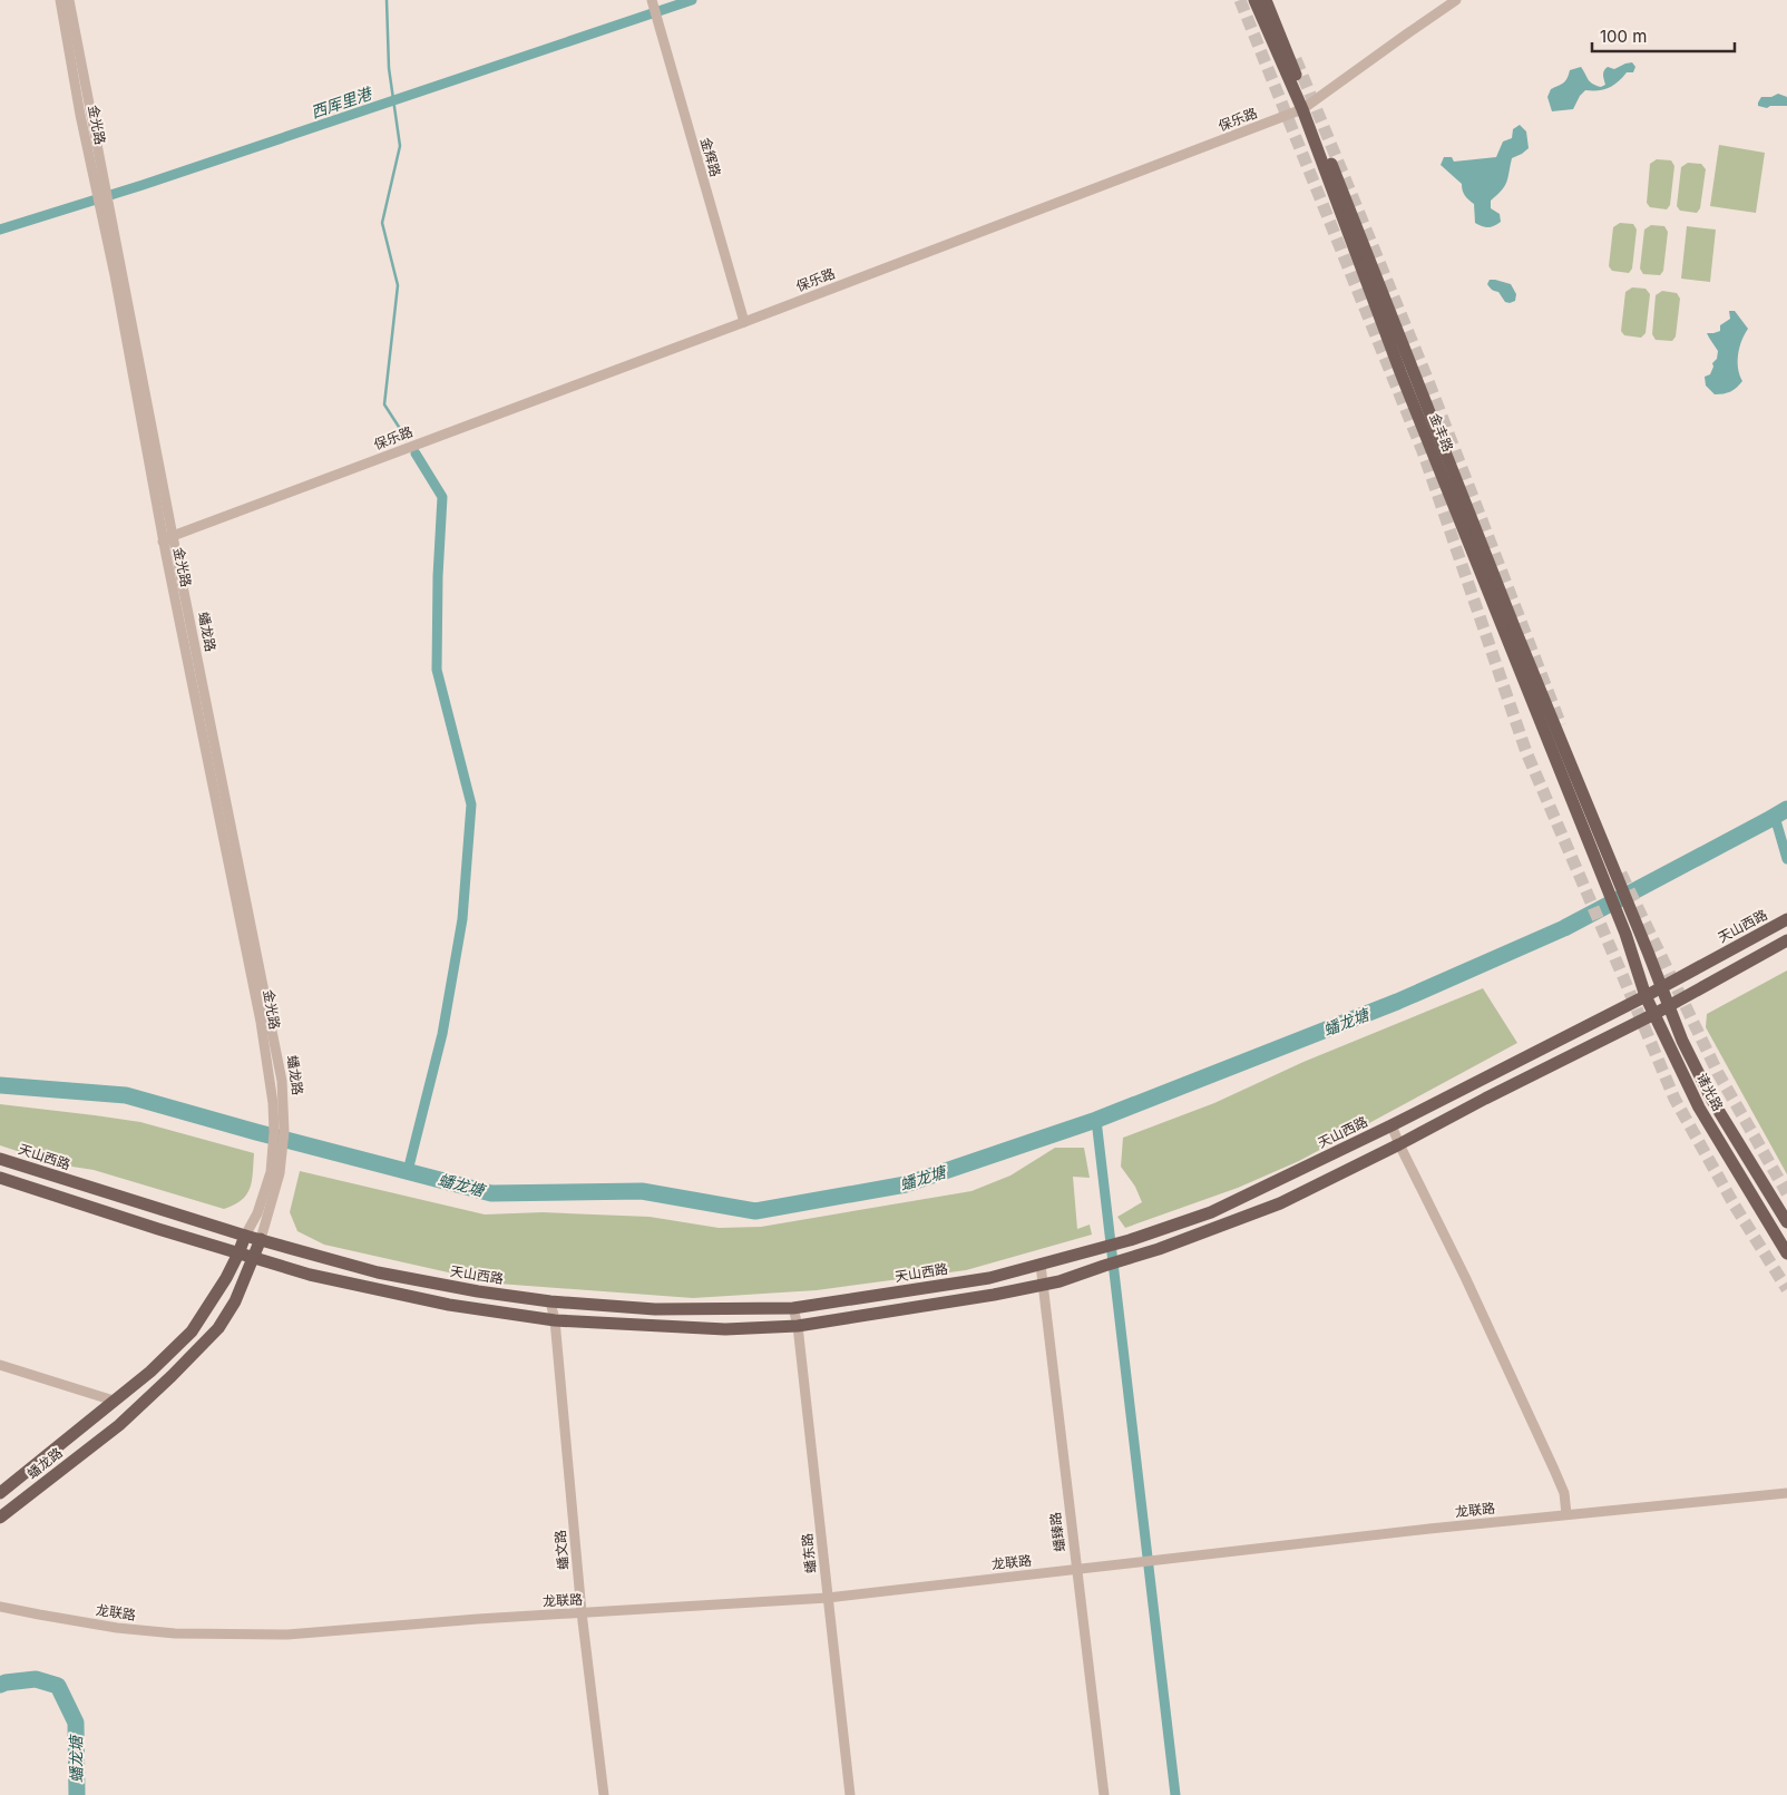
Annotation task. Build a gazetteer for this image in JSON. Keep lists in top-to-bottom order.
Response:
{
  "streets": {
    "main road": [
      "金丰路",
      "蟠龙路",
      "天山西路",
      "诸光路"
    ],
    "street": [
      "保乐路",
      "金光路",
      "金辉路",
      "龙联路",
      "蟠臻路",
      "蟠文路",
      "蟠东路"
    ]
  },
  "crossings": [
    ["保乐路", "金光路"],
    ["保乐路", "金辉路"],
    ["保乐路", "金丰路"],
    ["保乐路", "蟠龙路"],
    ["金光路", "蟠龙路"],
    ["金光路", "天山西路"],
    ["金丰路", "诸光路"],
    ["蟠龙路", "天山西路"],
    ["天山西路", "诸光路"],
    ["天山西路", "蟠臻路"],
    ["天山西路", "蟠文路"],
    ["天山西路", "蟠东路"],
    ["龙联路", "蟠臻路"],
    ["龙联路", "蟠文路"],
    ["龙联路", "蟠东路"]
  ],
  "water": ["西厍里港", "蟠龙塘"],
  "scale_bar": "100 m"
}
